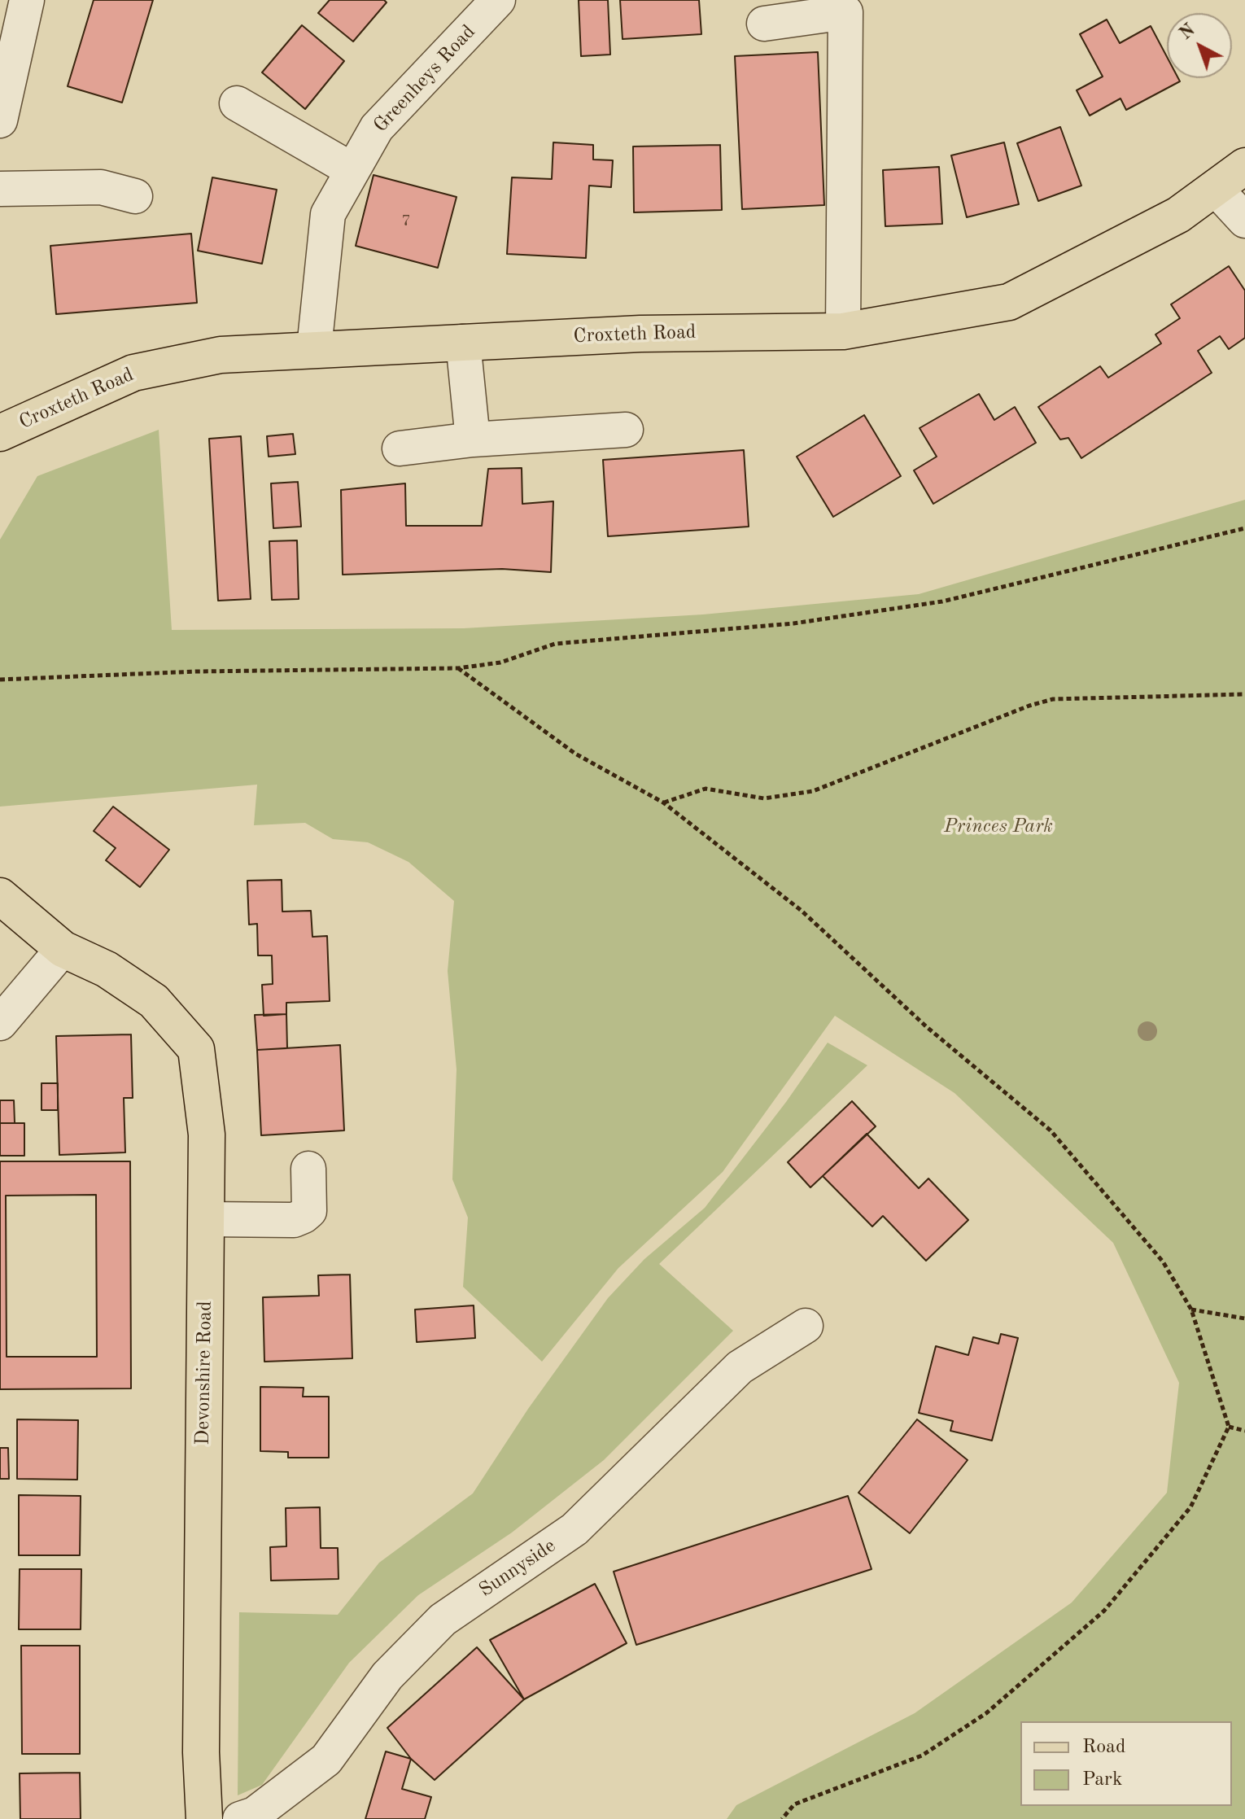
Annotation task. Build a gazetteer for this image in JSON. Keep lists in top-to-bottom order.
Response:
{
  "streets": {
    "main road": ["Croxteth Road", "Devonshire Road"],
    "street": ["Greenheys Road", "Sunnyside"]
  },
  "crossings": [
    ["Greenheys Road", "Croxteth Road"]
  ],
  "parks": ["Princes Park"],
  "house_numbers": ["7"],
  "legend": ["Road", "Park"],
  "north": "top left"
}
